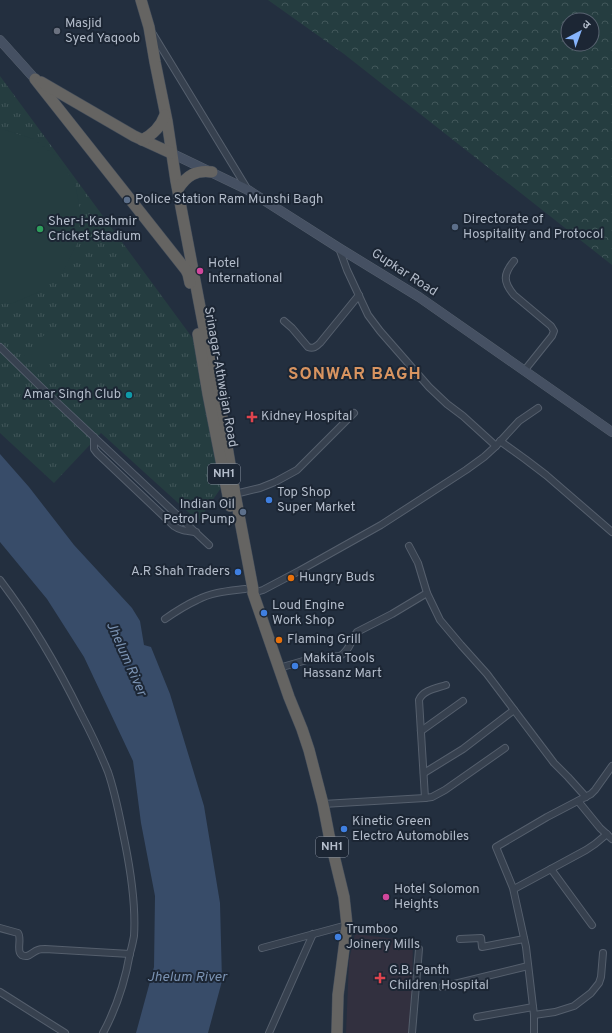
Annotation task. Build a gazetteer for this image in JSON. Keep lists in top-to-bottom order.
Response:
{
  "streets": {
    "highway": ["Srinagar-Athwajan Road", "NH1"],
    "main road": ["Gupkar Road"]
  },
  "crossings": [
    ["Gupkar Road", "NH1"],
    ["Srinagar-Athwajan Road", "NH1"]
  ],
  "districts": ["SONWAR BAGH"],
  "water": ["Jhelum River"],
  "places": {
    "other": [
      "Masjid Syed Yaqoob",
      "Police Station Ram Munshi Bagh",
      "Directorate of Hospitality and Protocol",
      "Sher-i-Kashmir Cricket Stadium",
      "Hotel International",
      "Amar Singh Club",
      "Top Shop Super Market",
      "Indian Oil Petrol Pump",
      "A.R Shah Traders",
      "Hungry Buds",
      "Loud Engine Work Shop",
      "Flaming Grill",
      "Makita Tools Hassanz Mart",
      "Kinetic Green Electro Automobiles",
      "Hotel Solomon Heights",
      "Trumboo Joinery Mills"
    ],
    "health": ["Kidney Hospital", "G.B. Panth Children Hospital"]
  },
  "north": "top right"
}
